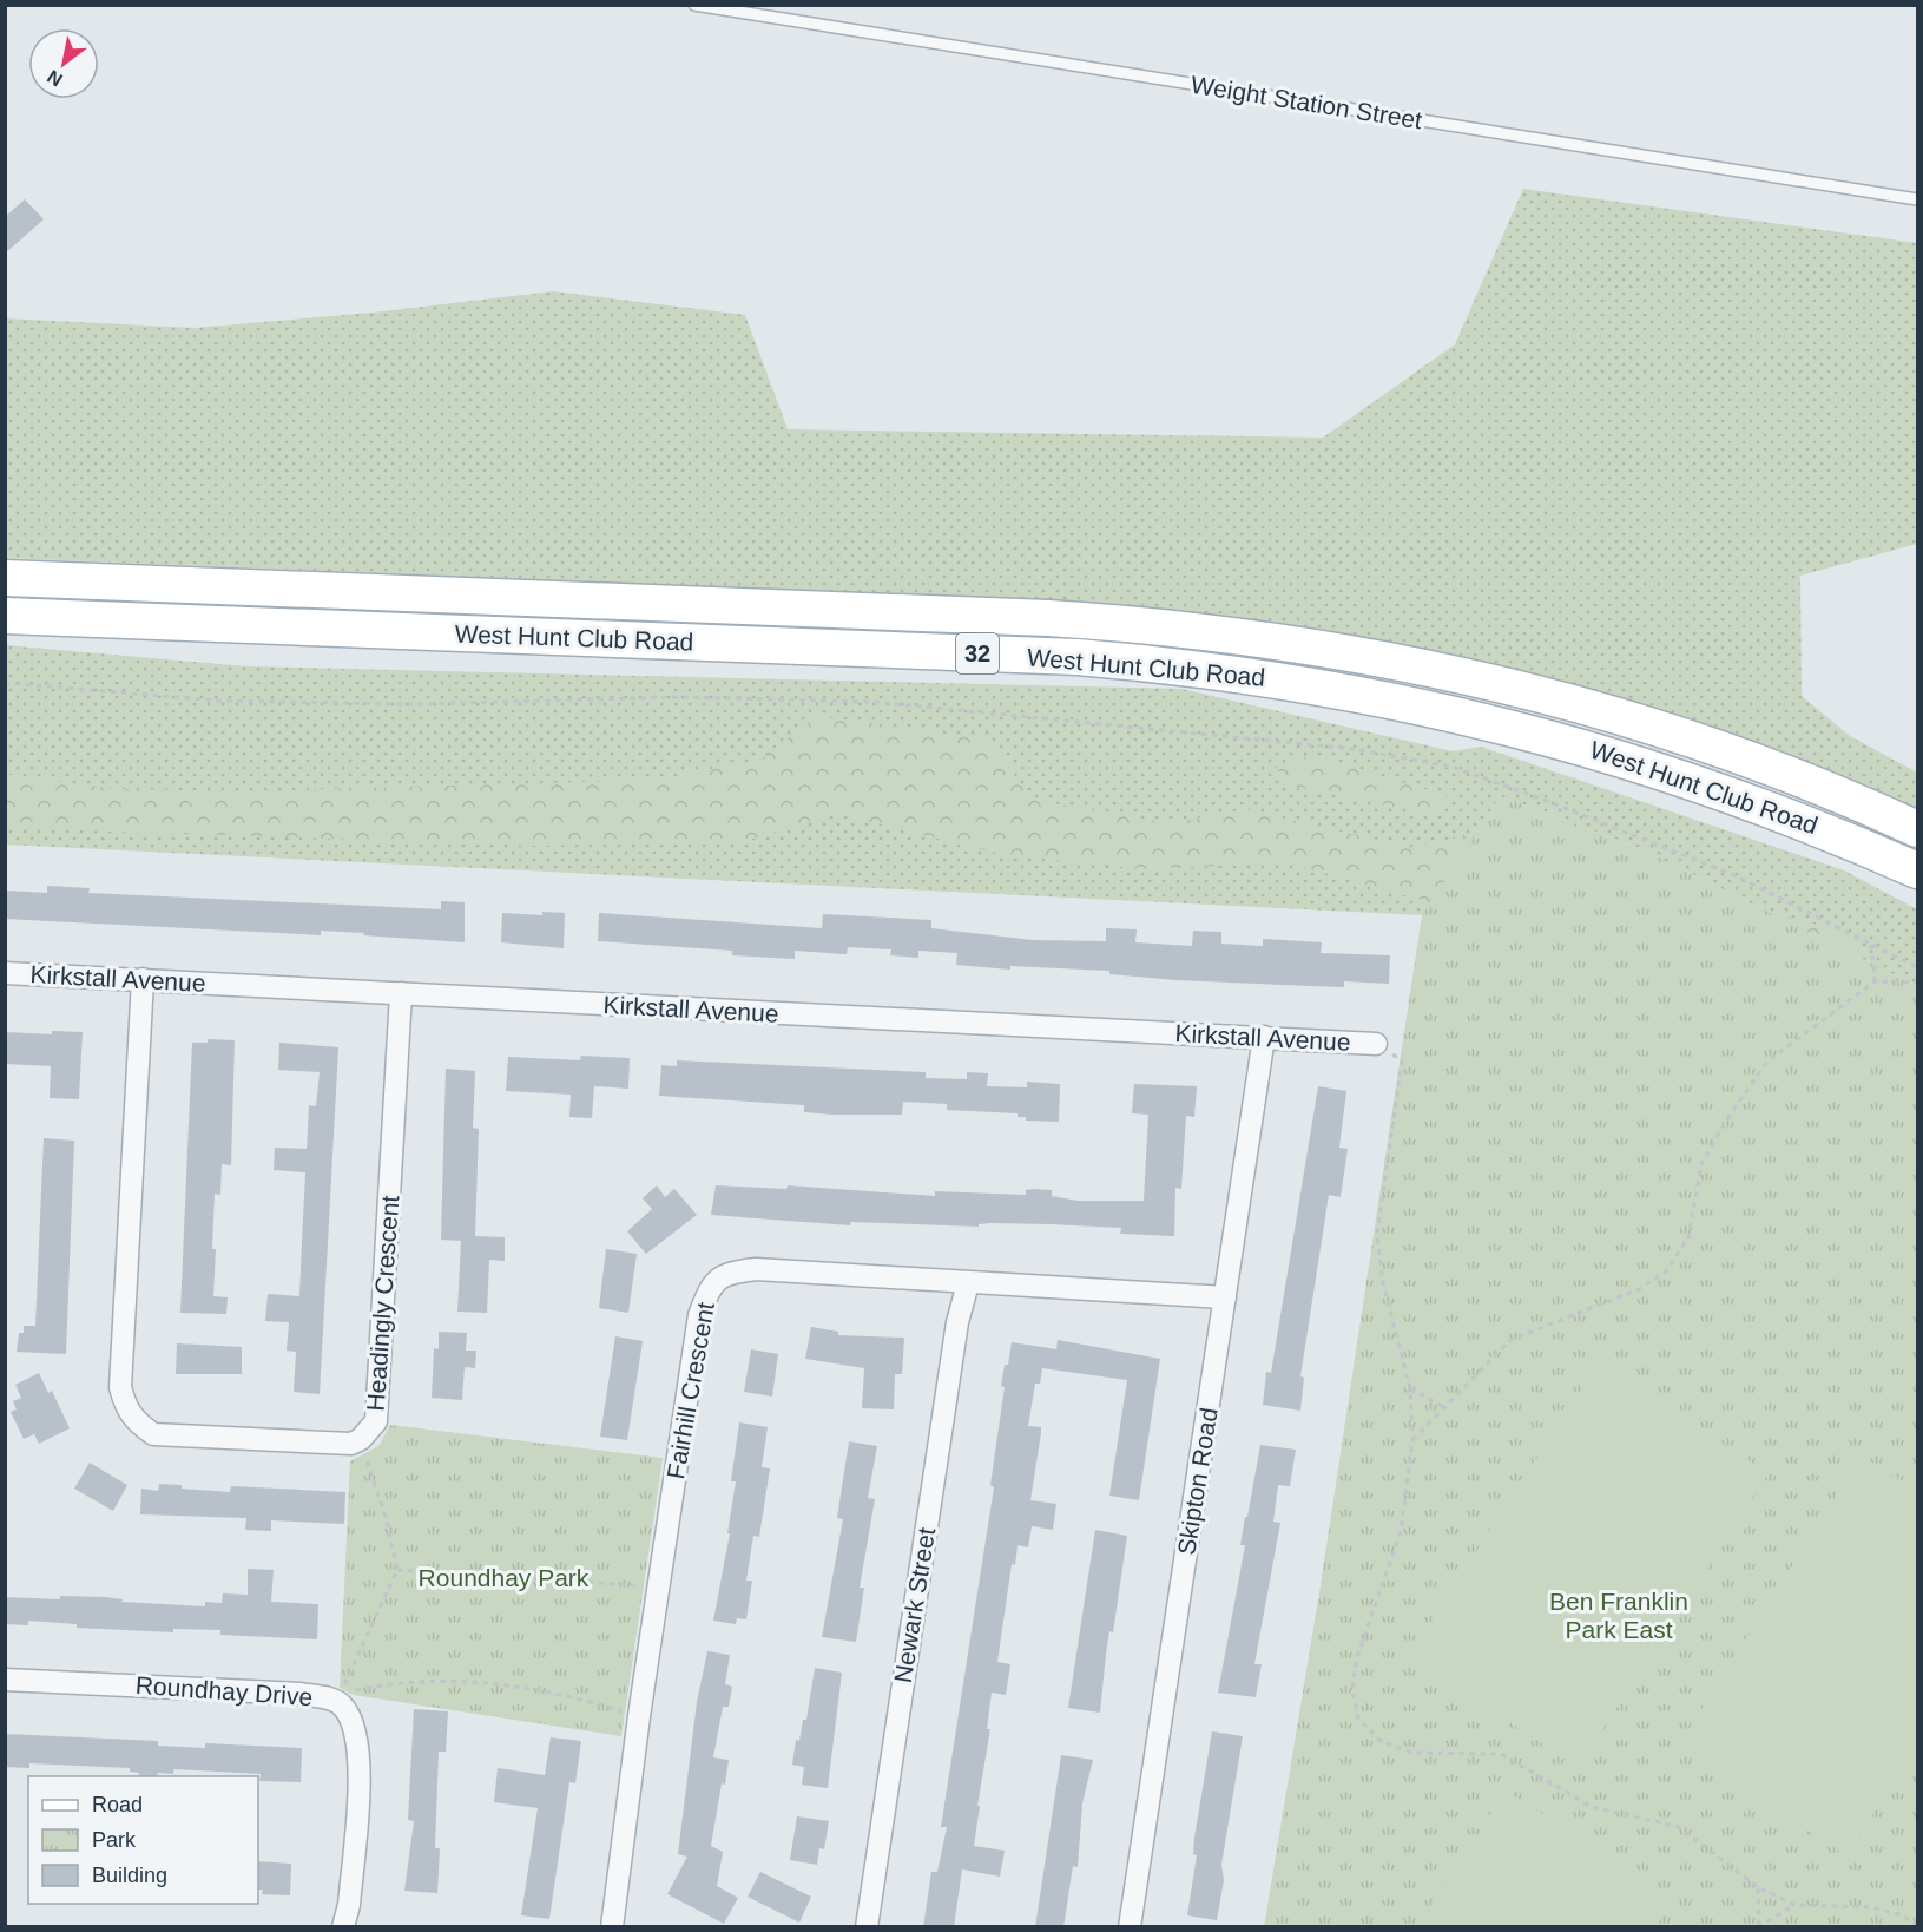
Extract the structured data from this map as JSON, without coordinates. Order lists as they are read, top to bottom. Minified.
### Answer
{"streets":{"main road":["West Hunt Club Road","32"],"street":["Kirkstall Avenue","Headingly Crescent","Fairhill Crescent","Skipton Road","Newark Street","Roundhay Drive"],"lane":["Weight Station Street"]},"crossings":[["Kirkstall Avenue","Headingly Crescent"],["Kirkstall Avenue","Skipton Road"],["Fairhill Crescent","Skipton Road"],["Fairhill Crescent","Newark Street"]],"parks":["Roundhay Park","Ben Franklin Park East"],"legend":["Road","Park","Building"],"north":"bottom left"}
